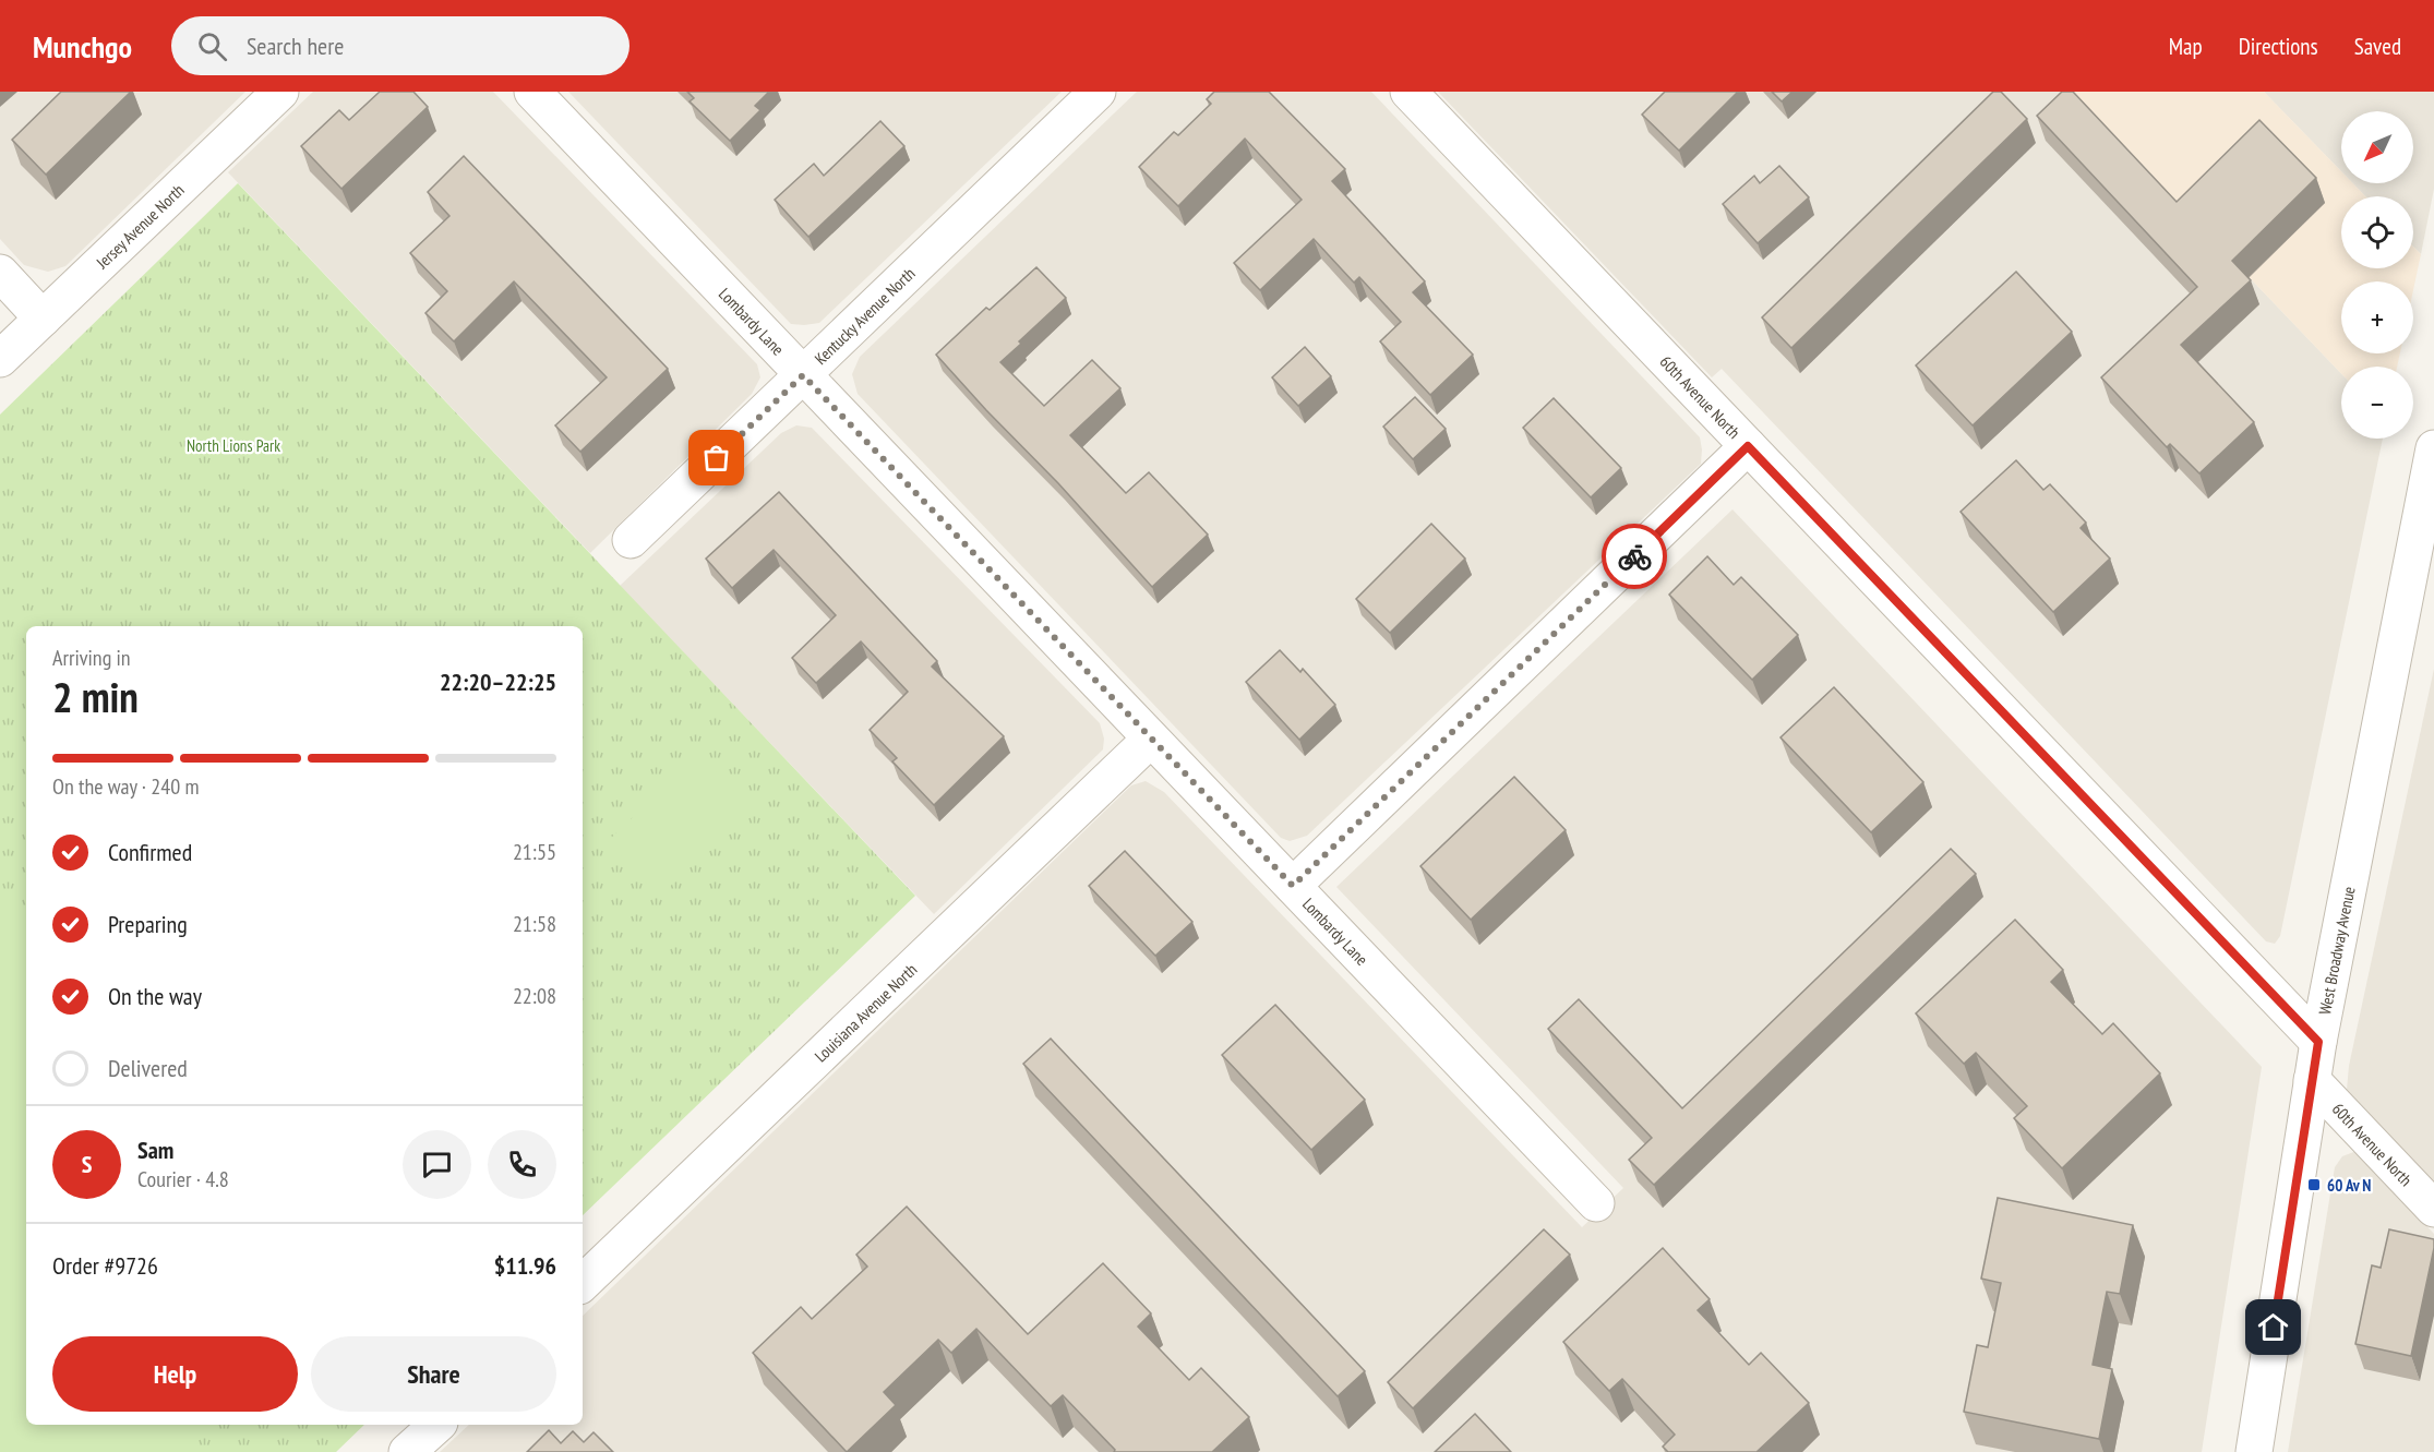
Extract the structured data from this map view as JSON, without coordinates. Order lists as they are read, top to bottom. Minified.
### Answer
{"streets":{"street":["Jersey Avenue North","Kentucky Avenue North","Lombardy Lane","60th Avenue North","West Broadway Avenue","Louisiana Avenue North"]},"crossings":[["Kentucky Avenue North","Lombardy Lane"],["Lombardy Lane","Louisiana Avenue North"],["60th Avenue North","West Broadway Avenue"]],"parks":["North Lions Park"],"places":{"transit":["60 Av N"]},"north":"bottom left","page":{"header":"Munchgo","search":"Search here","nav":["Map","Directions","Saved"],"map_buttons":["+","−"],"heading":["2 min","Arriving in","22:20–22:25"],"panel":["Sam","Courier · 4.8","Order #9726","$11.96"],"bar":"On the way · 240 m","list":[["Confirmed","21:55"],["Preparing","21:58"],["On the way","22:08"],"Delivered"],"round":"S","buttons":["Help","Share"]}}
